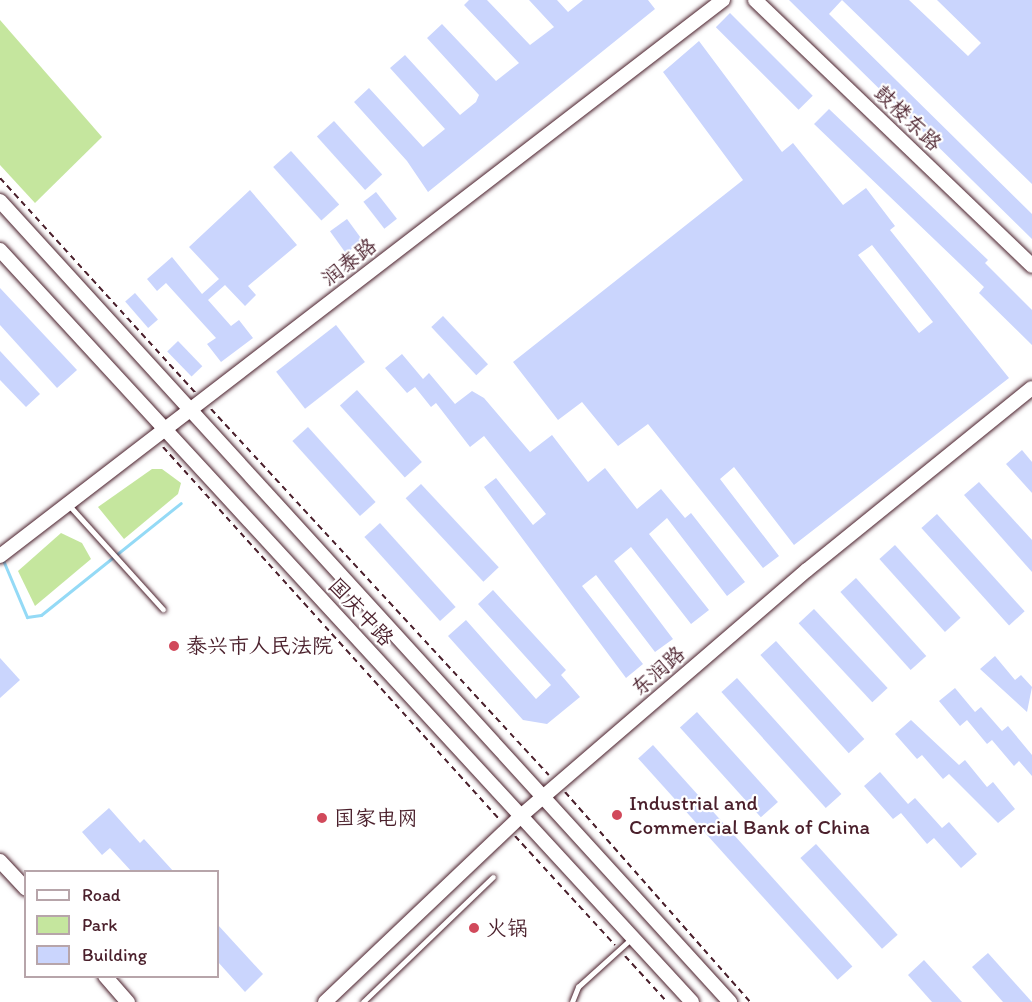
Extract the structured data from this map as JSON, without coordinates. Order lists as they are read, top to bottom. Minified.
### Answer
{"streets":{"street":["鼓楼东路","润泰路","国庆中路","东润路"]},"crossings":[["润泰路","国庆中路"],["国庆中路","东润路"]],"places":["泰兴市人民法院","Industrial and Commercial Bank of China","国家电网","火锅"],"legend":["Road","Park","Building"]}
